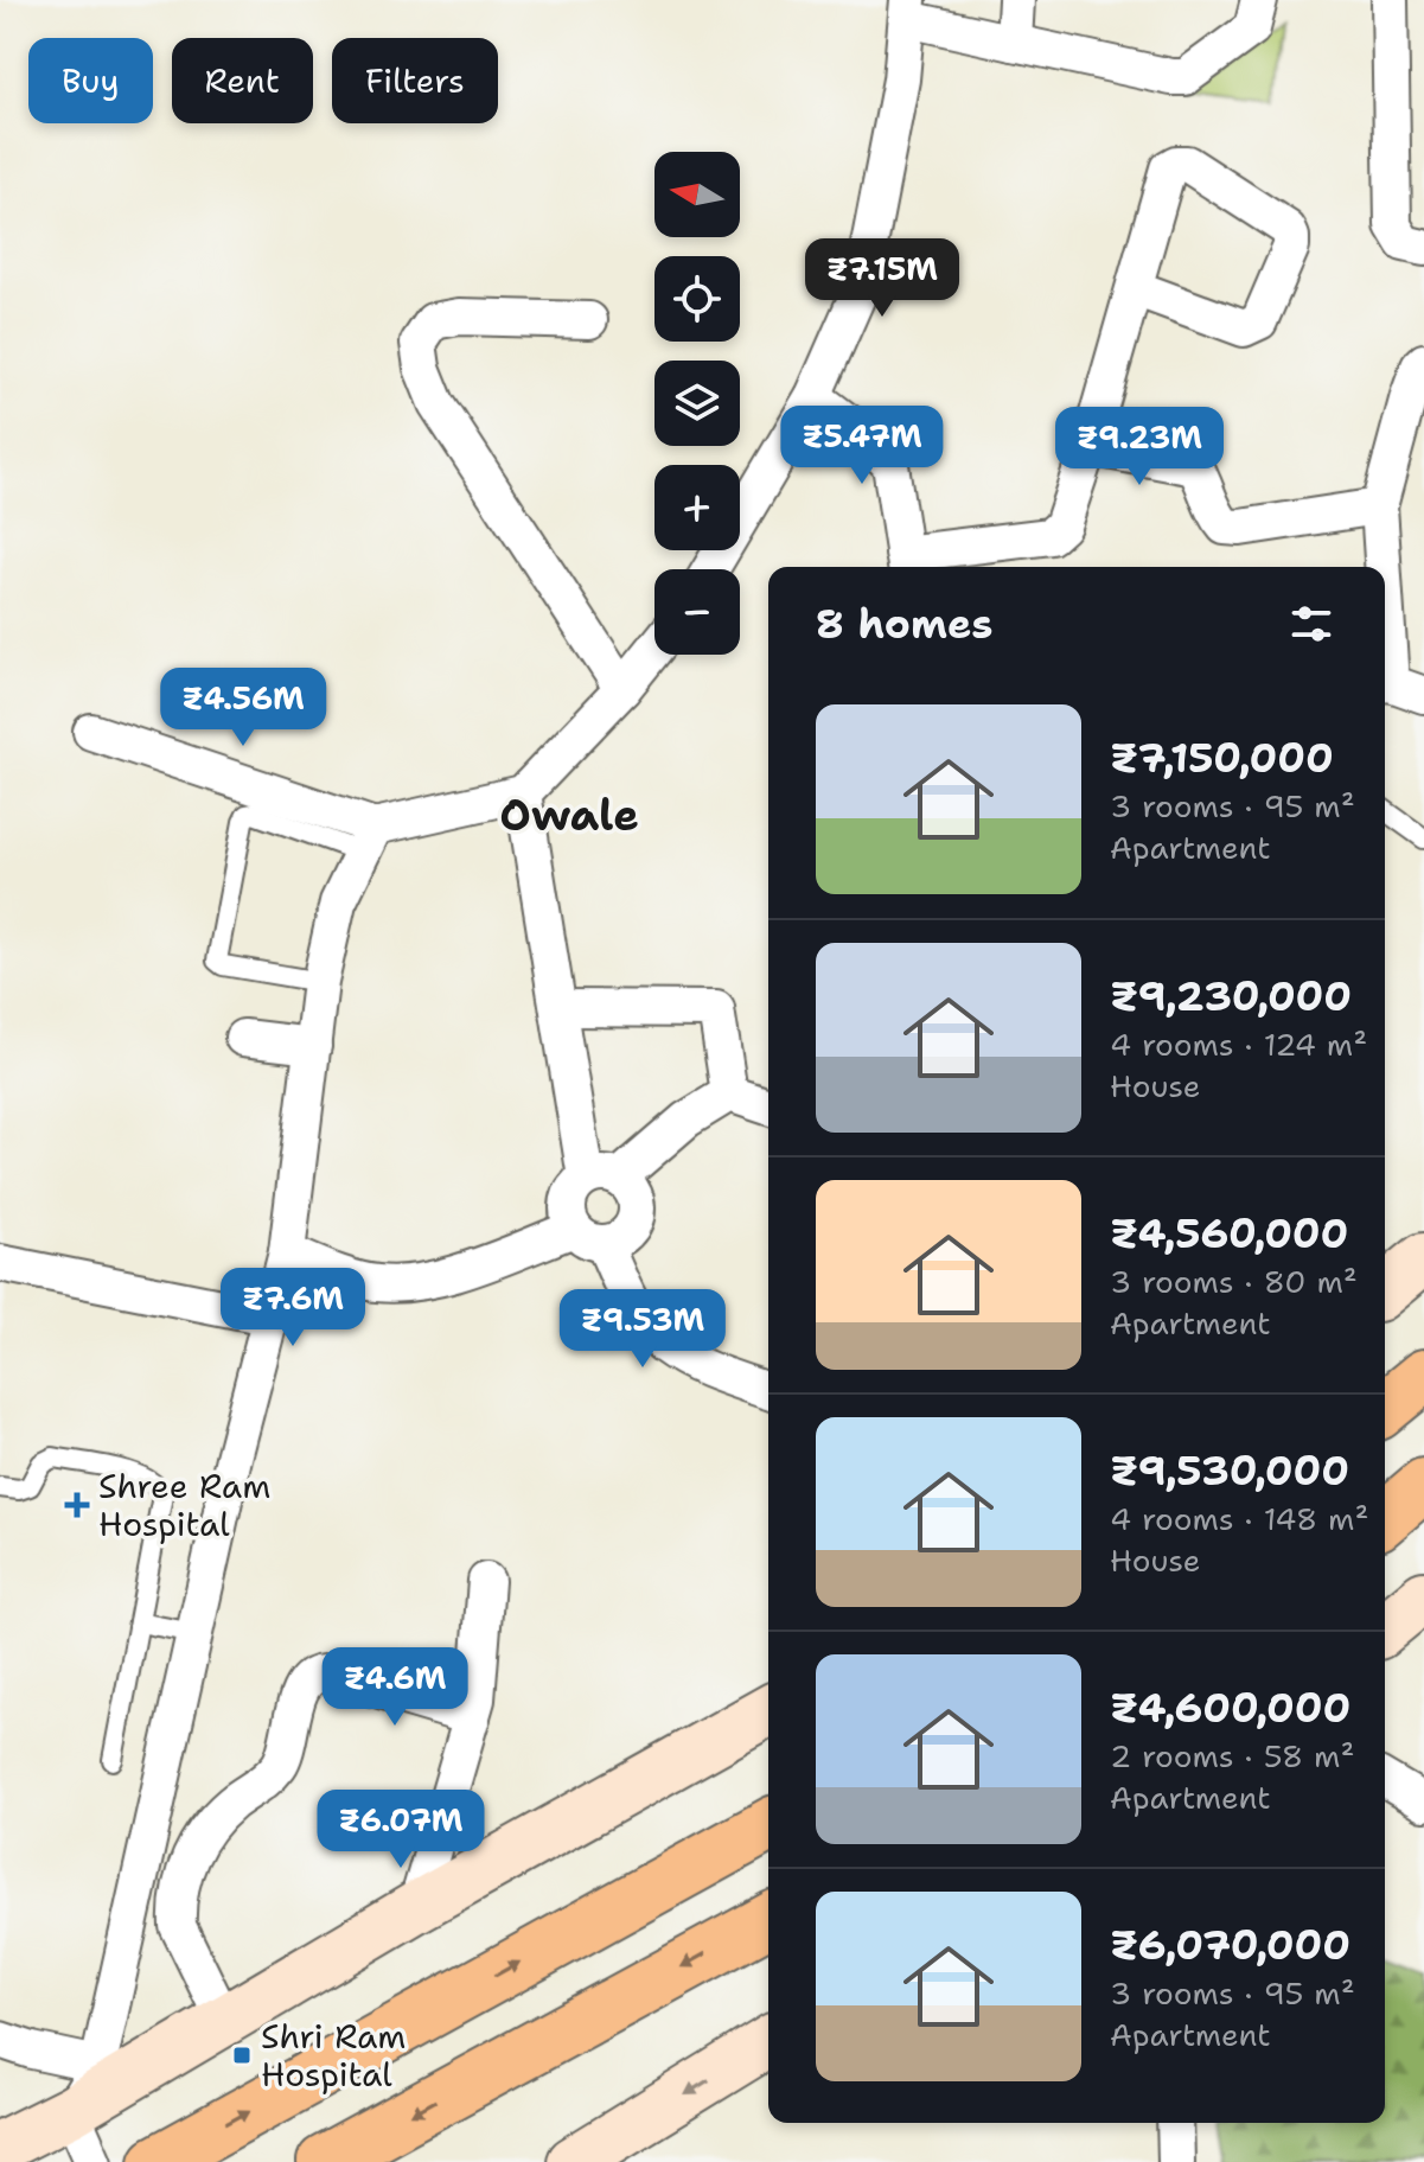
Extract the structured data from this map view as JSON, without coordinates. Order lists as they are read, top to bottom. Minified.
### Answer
{"districts":["Owale"],"places":{"health":["Shree Ram Hospital"],"transit":["Shri Ram Hospital"]},"north":"left","page":{"chip":["Buy","Rent","Filters"],"map_buttons":["+","−"],"price":["₹7.15M","₹5.47M","₹9.23M","₹4.56M","₹7.6M","₹9.53M","₹4.6M","₹6.07M"],"heading":"8 homes","list":[{"name":"₹7,150,000","note":"3 rooms · 95 m² · Apartment"},{"name":"₹9,230,000","note":"4 rooms · 124 m² · House"},{"name":"₹4,560,000","note":"3 rooms · 80 m² · Apartment"},{"name":"₹9,530,000","note":"4 rooms · 148 m² · House"},{"name":"₹4,600,000","note":"2 rooms · 58 m² · Apartment"},{"name":"₹6,070,000","note":"3 rooms · 95 m² · Apartment"}]}}
